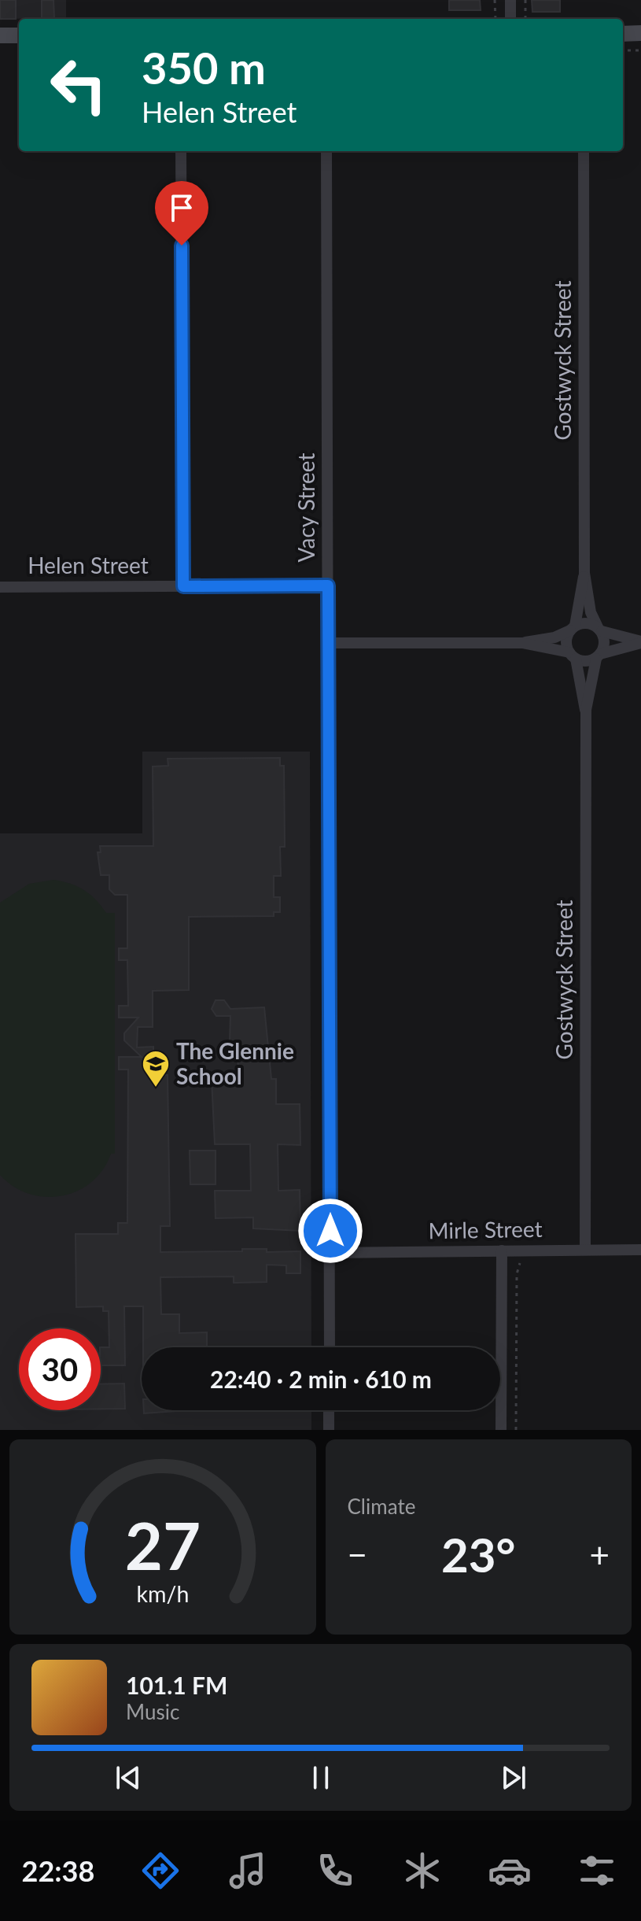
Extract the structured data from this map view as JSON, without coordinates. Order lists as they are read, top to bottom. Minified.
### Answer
{"streets":{"street":["Gostwyck Street","Vacy Street","Helen Street","Mirle Street"]},"crossings":[["Gostwyck Street","Mirle Street"],["Vacy Street","Helen Street"],["Vacy Street","Mirle Street"]],"places":{"school or university":["The Glennie School"]},"page":{"turn":["350 m","Helen Street"],"limit":"30","trip":"22:40 · 2 min · 610 m","tile":"Climate","heat":["−","23°","+"],"song":["101.1 FM","Music"],"tabs":"22:38","gauge":["27","km/h"]}}
